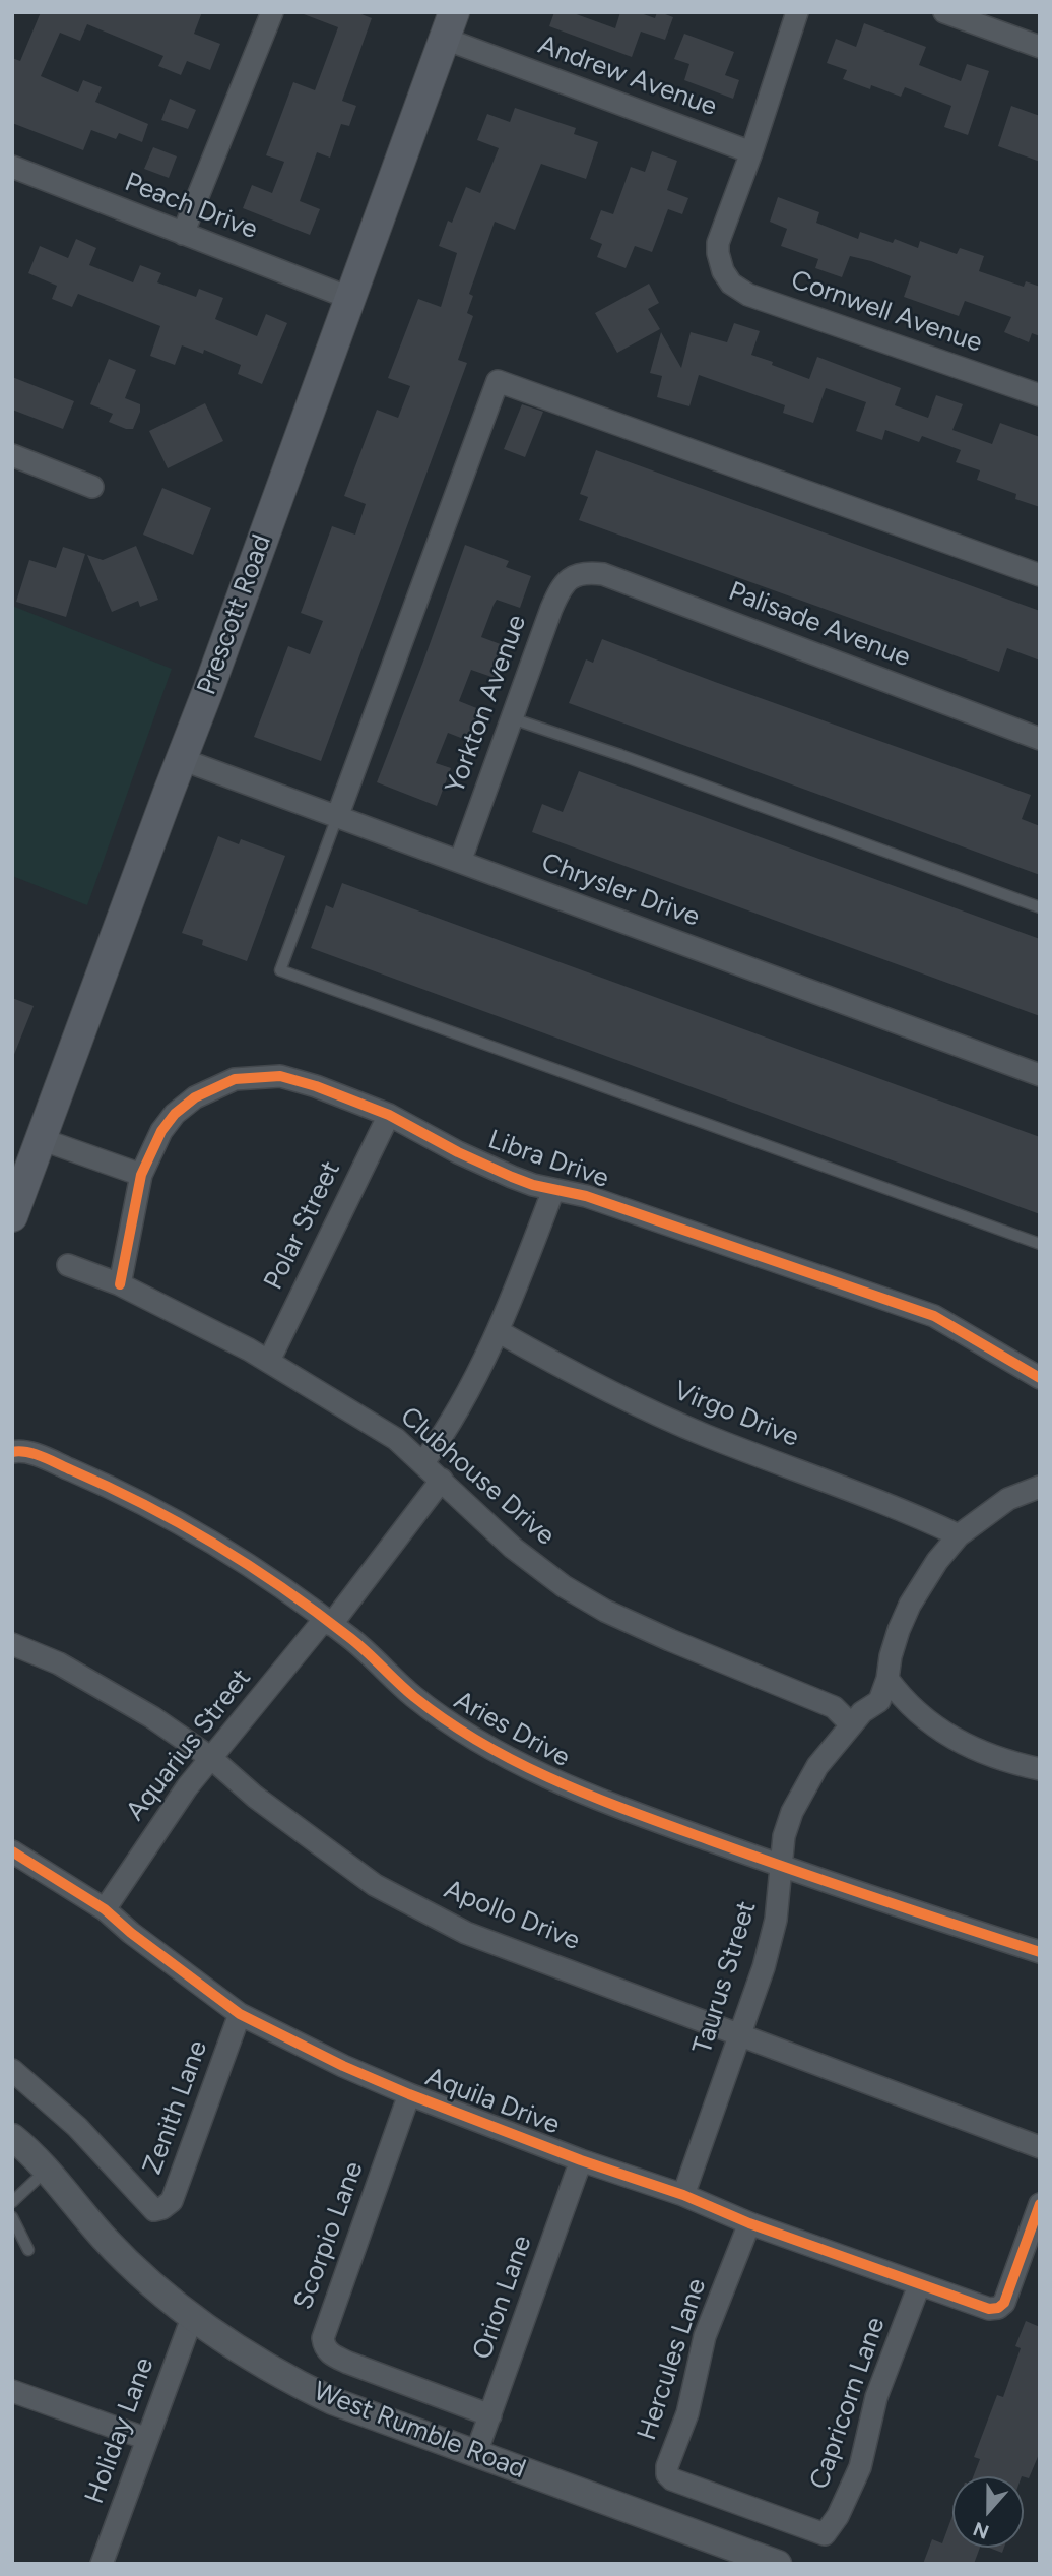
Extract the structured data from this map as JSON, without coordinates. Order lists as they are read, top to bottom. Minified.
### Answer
{"streets":{"main road":["Prescott Road"],"street":["Andrew Avenue","Peach Drive","Cornwell Avenue","Palisade Avenue","Yorkton Avenue","Chrysler Drive","Libra Drive","Polar Street","Virgo Drive","Clubhouse Drive","Aries Drive","Aquarius Street","Apollo Drive","Taurus Street","Aquila Drive","Zenith Lane","Scorpio Lane","Orion Lane","Hercules Lane","Capricorn Lane","Holiday Lane","West Rumble Road"]},"crossings":[["Andrew Avenue","Cornwell Avenue"],["Andrew Avenue","Prescott Road"],["Peach Drive","Prescott Road"],["Prescott Road","Chrysler Drive"],["Palisade Avenue","Yorkton Avenue"],["Yorkton Avenue","Chrysler Drive"],["Libra Drive","Polar Street"],["Libra Drive","Clubhouse Drive"],["Polar Street","Clubhouse Drive"],["Virgo Drive","Taurus Street"],["Clubhouse Drive","Aquarius Street"],["Clubhouse Drive","Taurus Street"],["Aries Drive","Aquarius Street"],["Aries Drive","Taurus Street"],["Aquarius Street","Apollo Drive"],["Aquarius Street","Aquila Drive"],["Apollo Drive","Taurus Street"],["Taurus Street","Aquila Drive"],["Aquila Drive","Zenith Lane"],["Aquila Drive","Scorpio Lane"],["Aquila Drive","Orion Lane"],["Aquila Drive","Hercules Lane"],["Aquila Drive","Capricorn Lane"],["Scorpio Lane","Orion Lane"],["Orion Lane","West Rumble Road"],["Hercules Lane","Capricorn Lane"],["Holiday Lane","West Rumble Road"]],"north":"bottom"}
